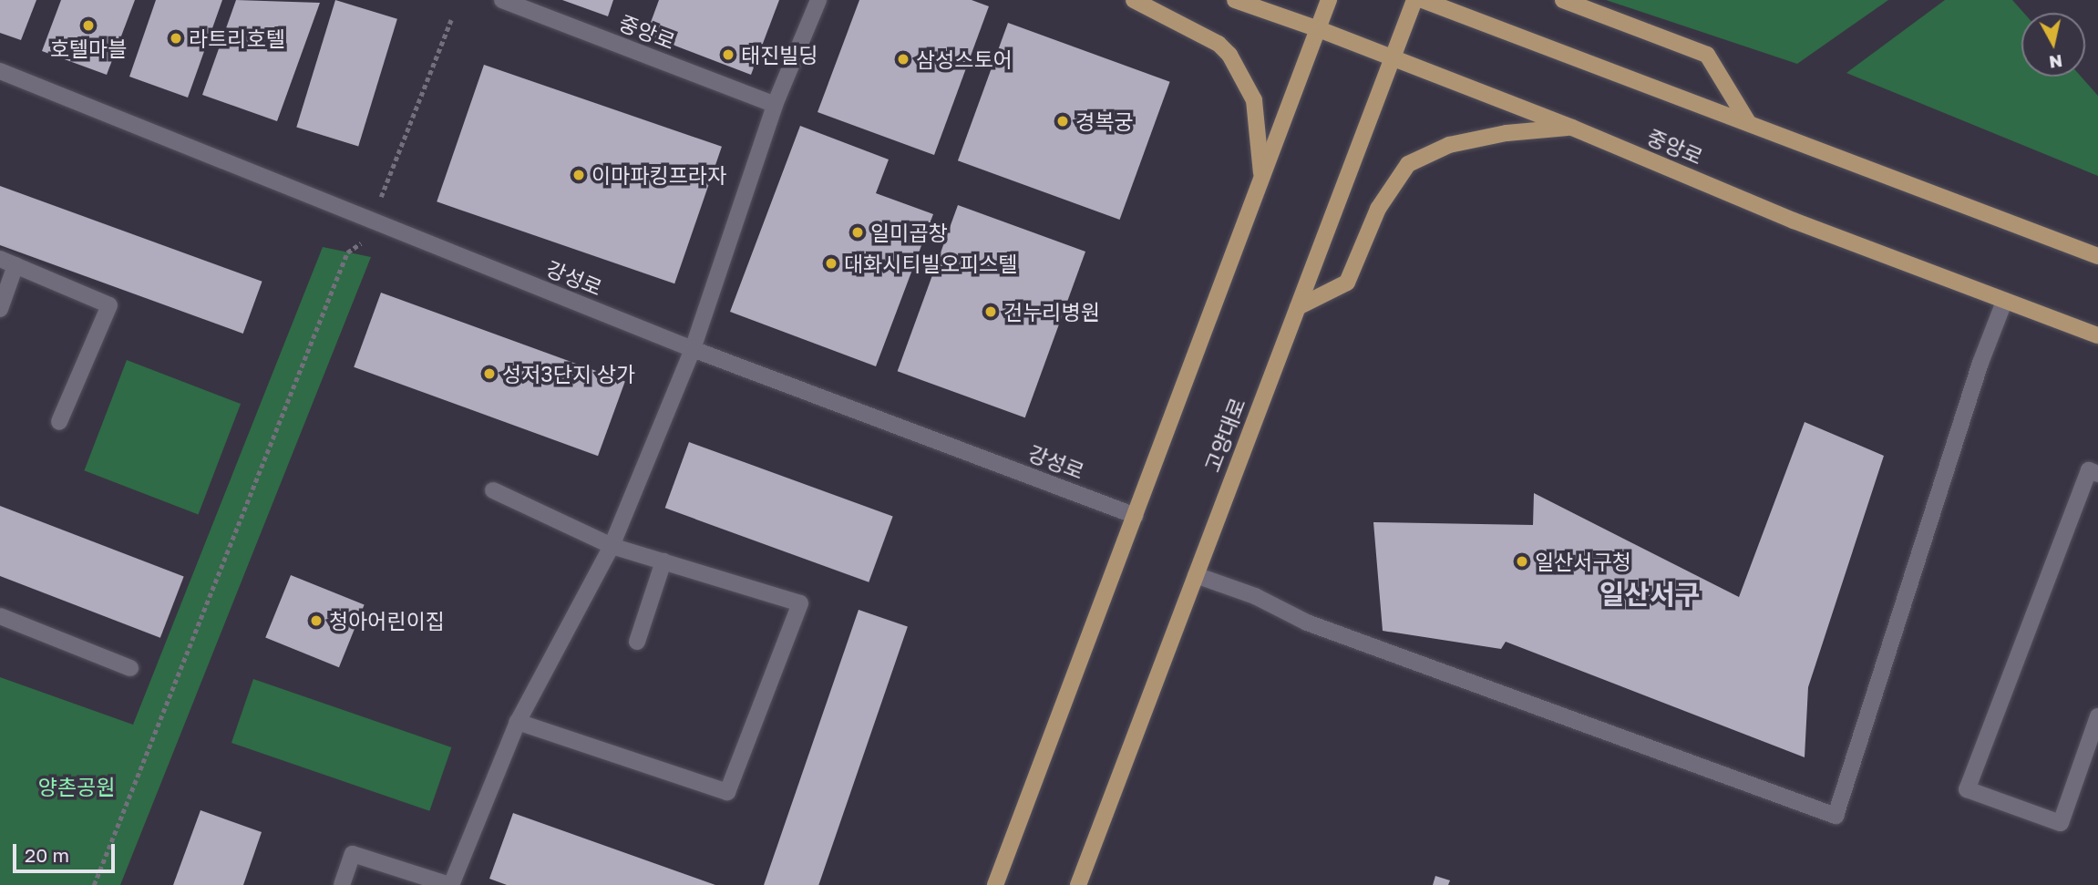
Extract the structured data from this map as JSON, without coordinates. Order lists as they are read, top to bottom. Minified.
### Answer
{"streets":{"main road":["중앙로","고양대로"],"street":["강성로"]},"crossings":[["중앙로","고양대로"]],"districts":["일산서구"],"parks":["양촌공원"],"places":["호텔마블","라트리호텔","태진빌딩","삼성스토어","경복궁","이마파킹프라자","일미곱창","대화시티빌오피스텔","건누리병원","성저3단지 상가","일산서구청","청아어린이집"],"scale_bar":"20 m","north":"bottom"}
